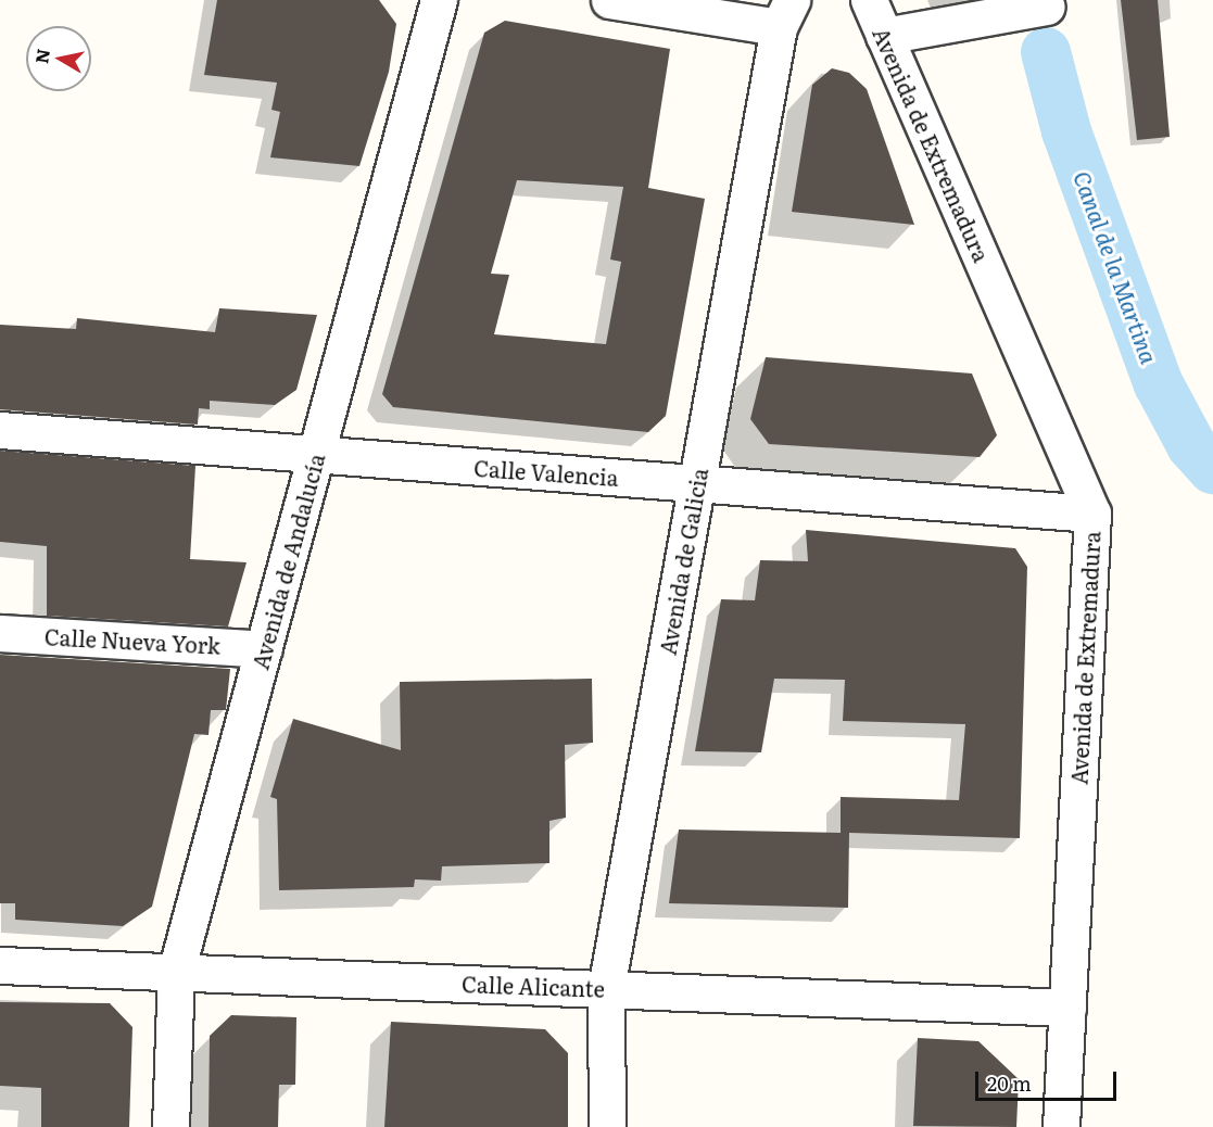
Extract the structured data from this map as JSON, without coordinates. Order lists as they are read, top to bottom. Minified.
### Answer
{"streets":{"street":["Avenida de Extremadura","Calle Valencia","Avenida de Andalucía","Avenida de Galicia","Calle Nueva York","Calle Alicante"]},"crossings":[["Avenida de Extremadura","Calle Valencia"],["Avenida de Extremadura","Calle Alicante"],["Calle Valencia","Avenida de Andalucía"],["Calle Valencia","Avenida de Galicia"],["Avenida de Andalucía","Calle Nueva York"],["Avenida de Andalucía","Calle Alicante"],["Avenida de Galicia","Calle Alicante"]],"water":["Canal de la Martina"],"scale_bar":"20 m","north":"left"}
